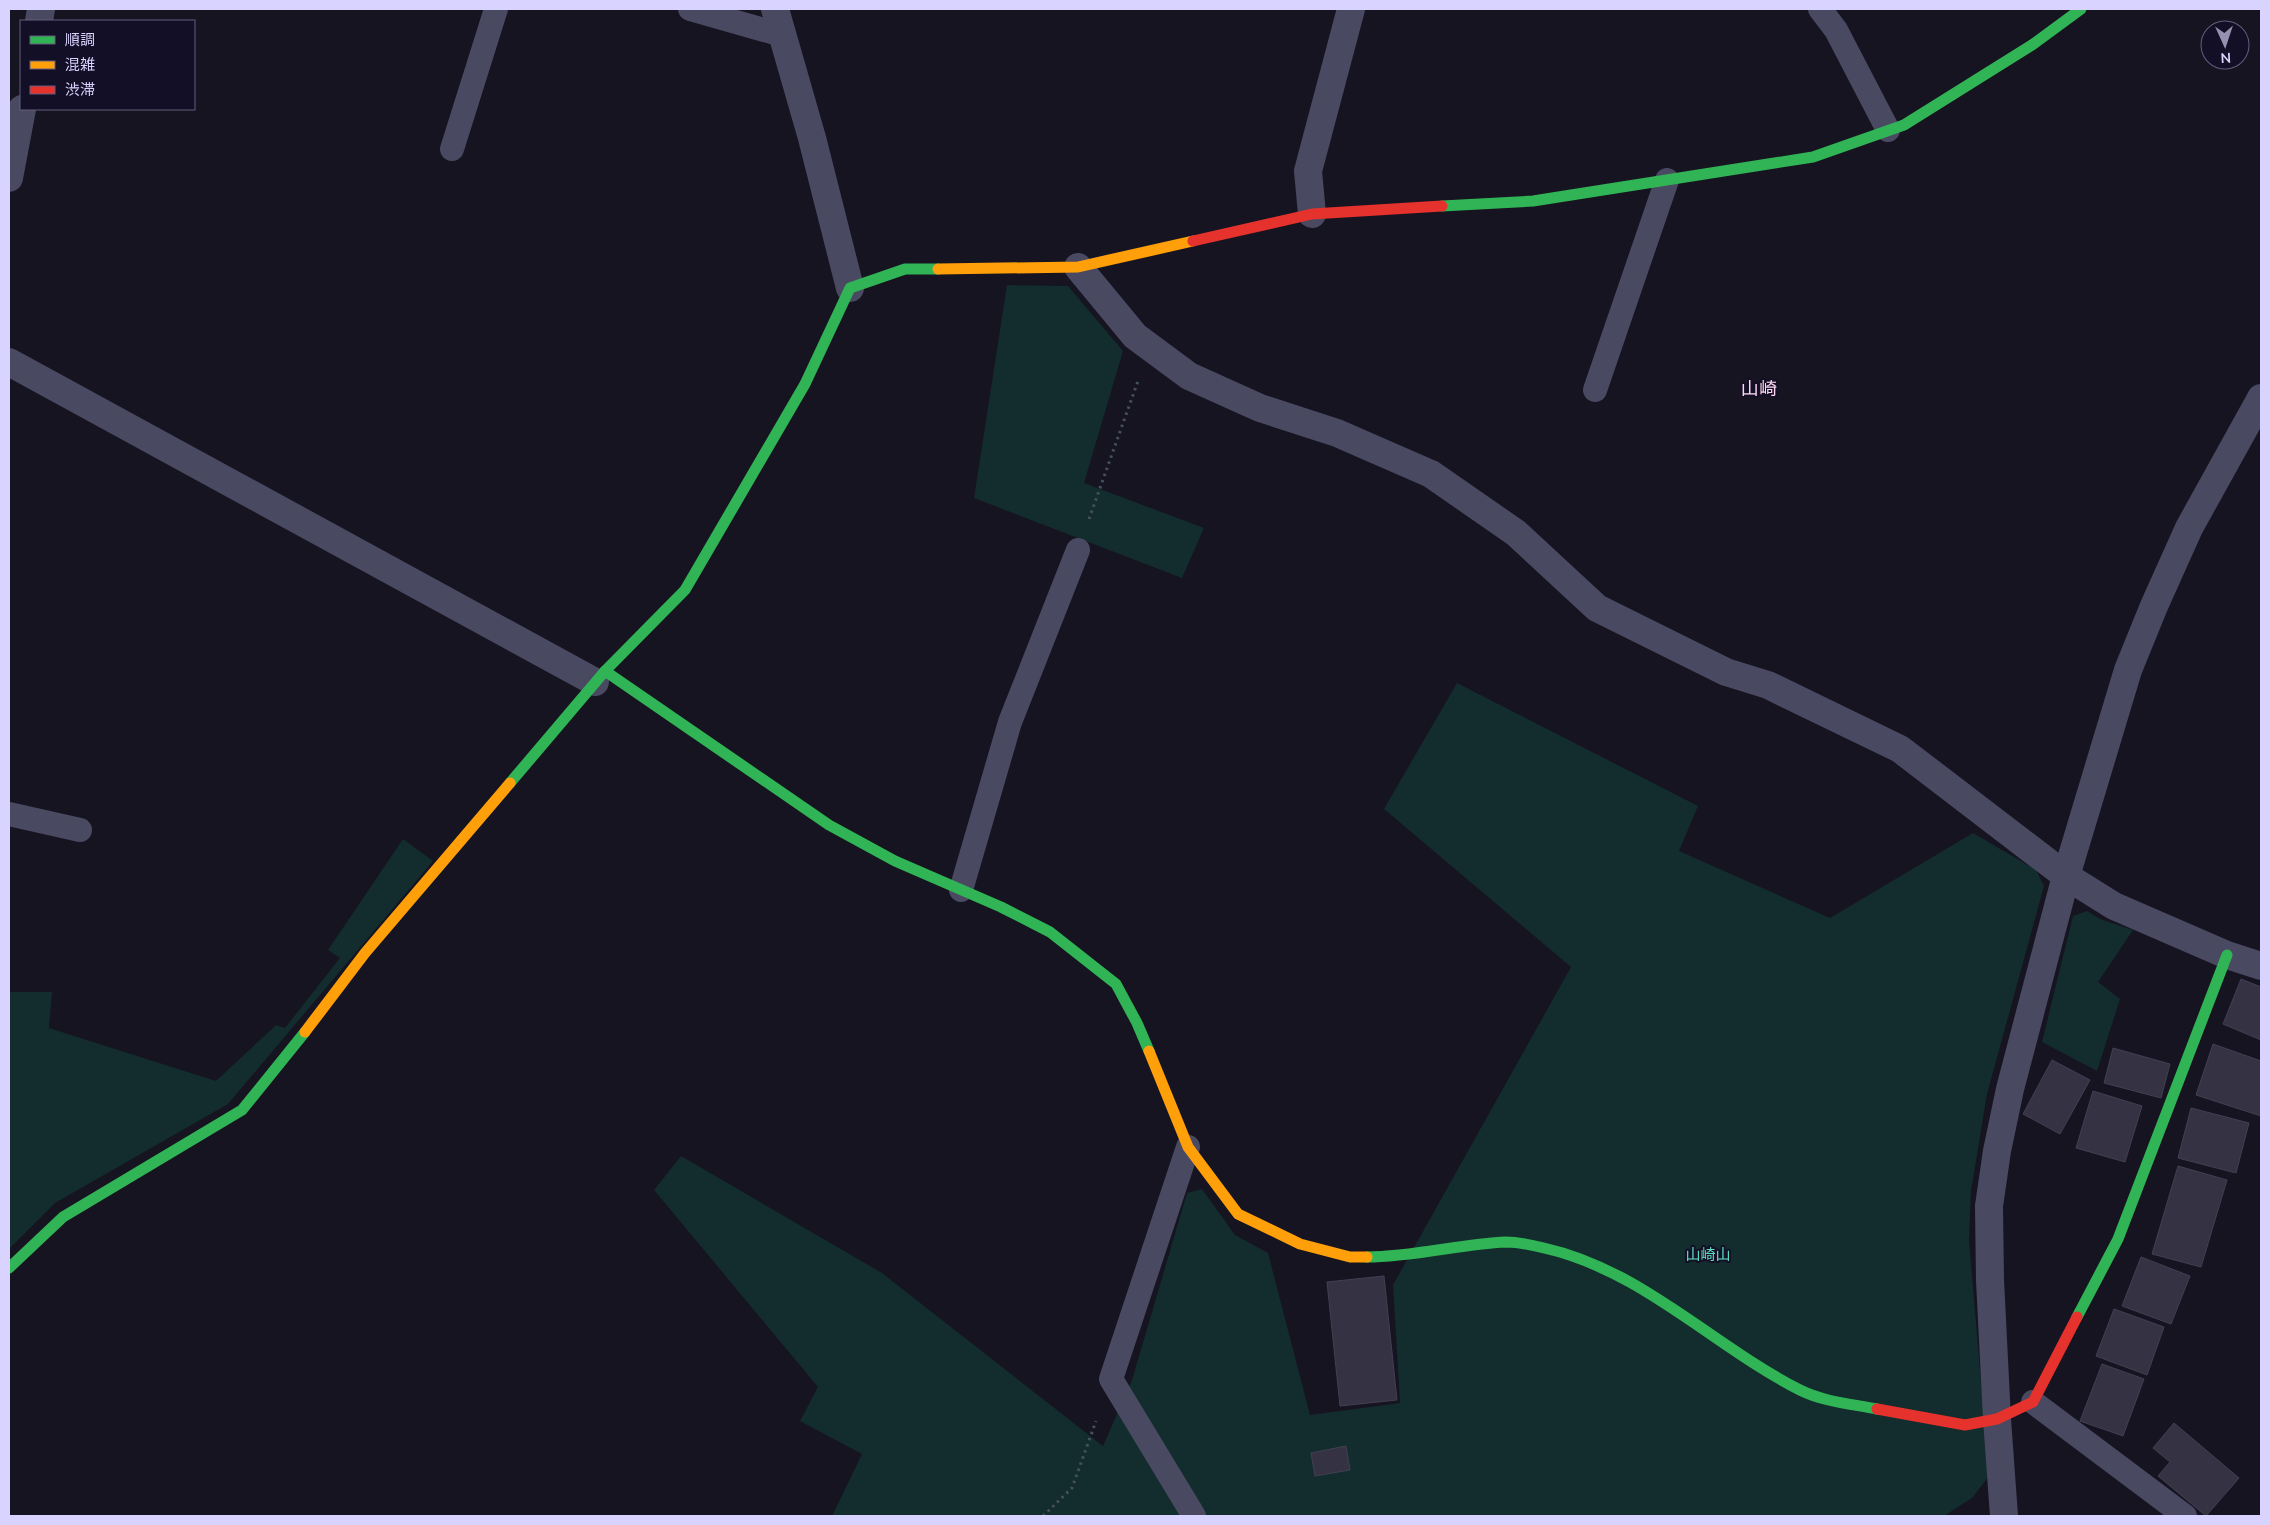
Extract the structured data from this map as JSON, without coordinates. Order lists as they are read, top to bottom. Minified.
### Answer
{"districts":["山崎"],"parks":["山崎山"],"legend":["順調","混雑","渋滞"],"north":"bottom"}
